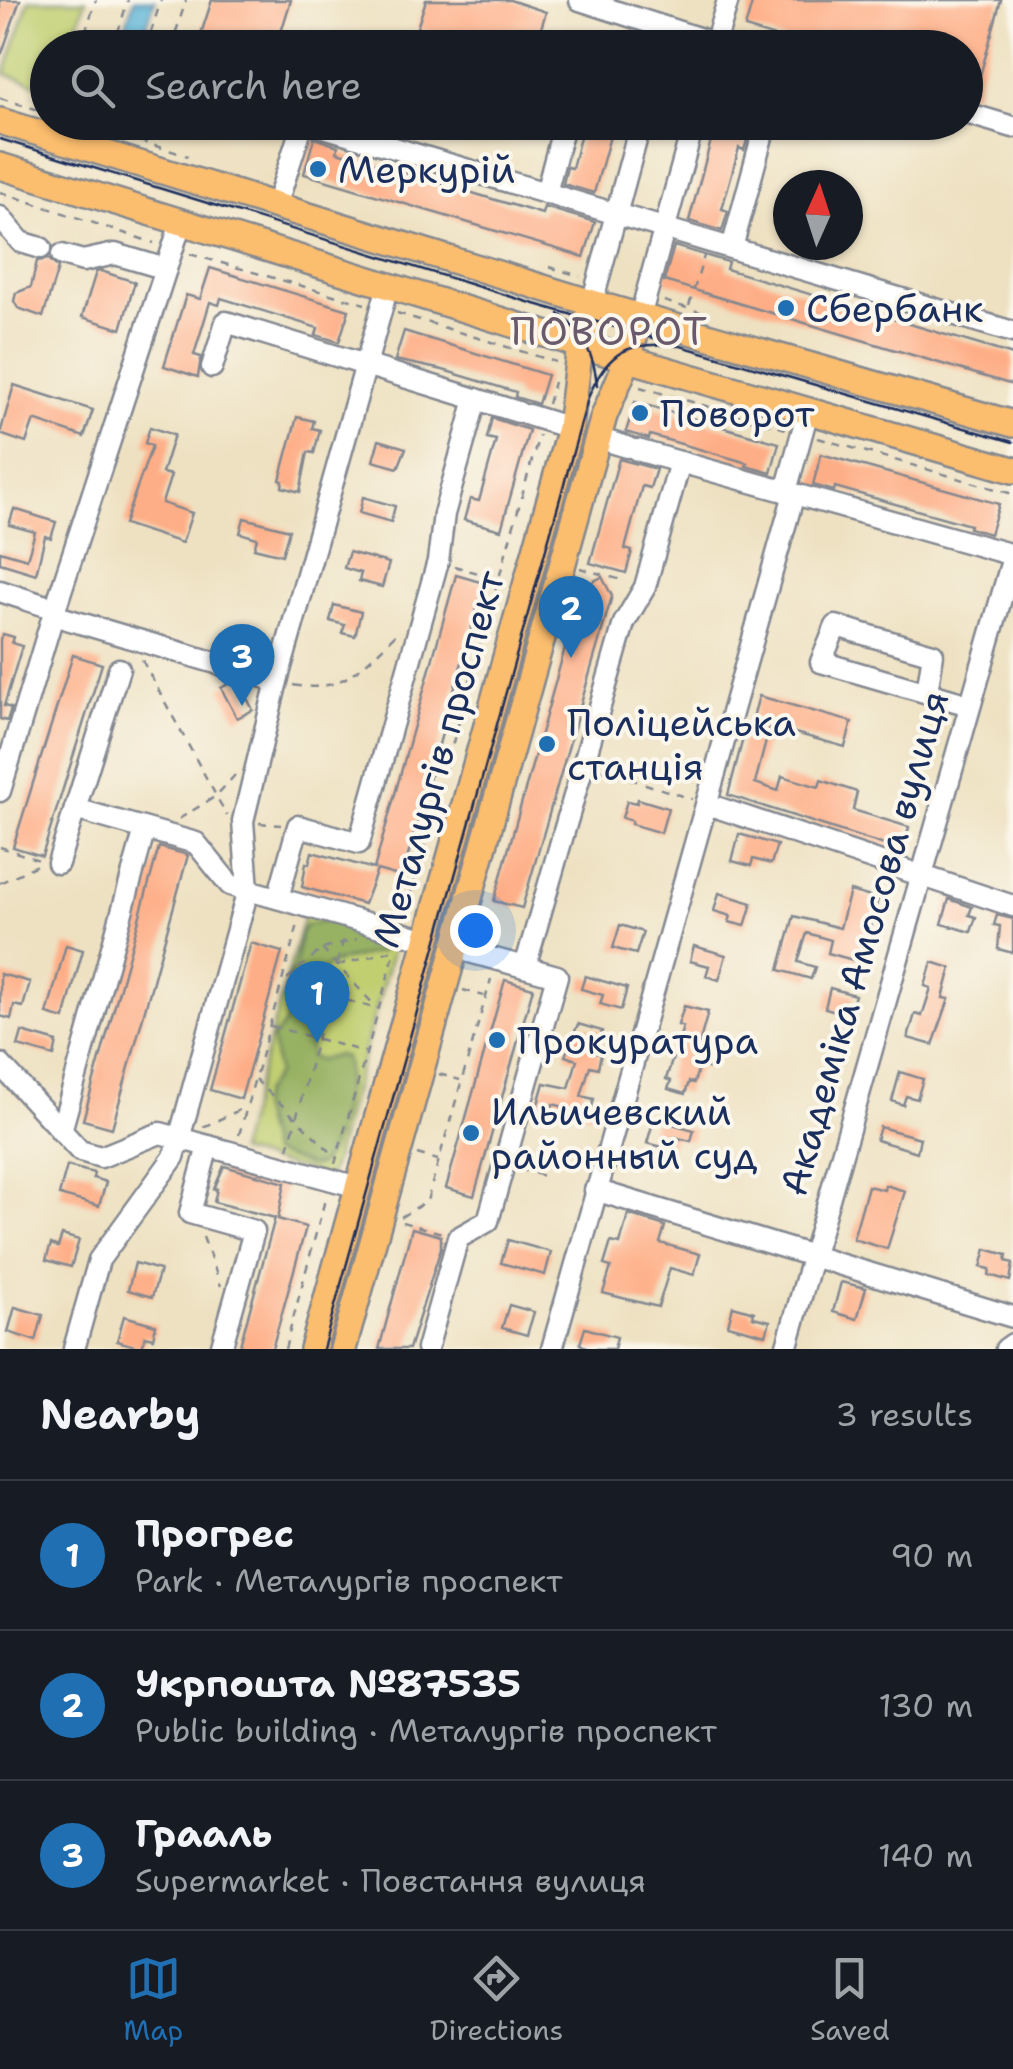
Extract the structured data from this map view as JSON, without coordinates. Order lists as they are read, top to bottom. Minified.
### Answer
{"streets":{"main road":["Металургів проспект"],"street":["Академіка Амосова вулиця"]},"districts":["ПОВОРОТ"],"places":["Меркурій","Сбербанк","Поворот","Поліцейська станція","Прокуратура","Ильичевский районный суд"],"north":"top","page":{"search":"Search here","pins":["2","3","1"],"heading":["Nearby","3 results"],"list":[{"mark":"1","name":"Прогрес","note":"Park · Металургів проспект","value":"90 m"},{"mark":"2","name":"Укрпошта №87535","note":"Public building · Металургів проспект","value":"130 m"},{"mark":"3","name":"Грааль","note":"Supermarket · Повстання вулиця","value":"140 m"}],"nav":["Map","Directions","Saved"]}}
